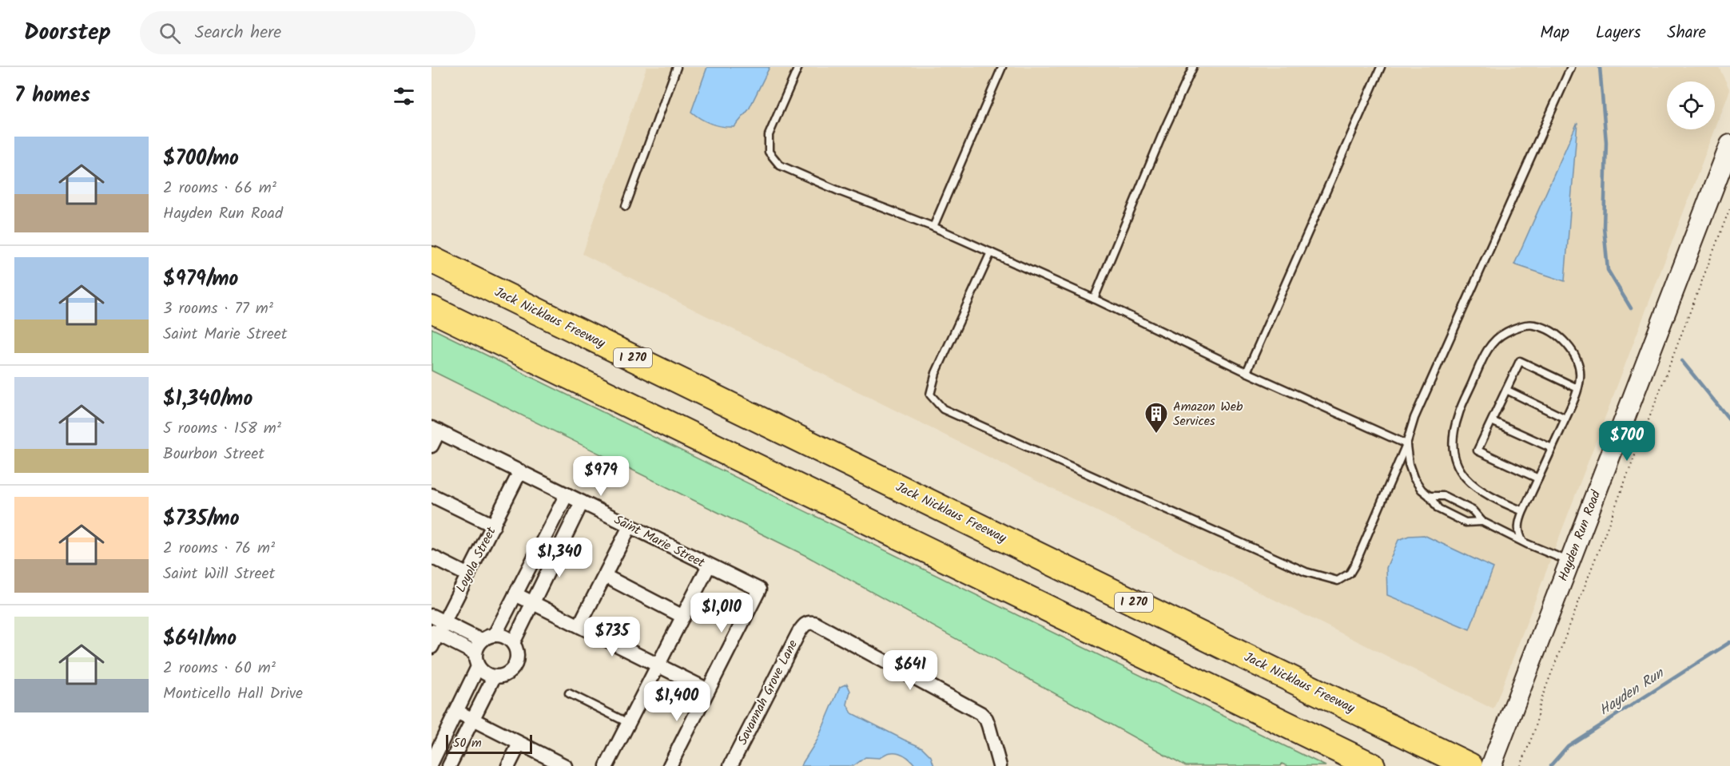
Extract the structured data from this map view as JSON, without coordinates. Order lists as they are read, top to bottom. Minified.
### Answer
{"streets":{"highway":["Jack Nicklaus Freeway","I 270"],"main road":["Hayden Run Road"],"street":["Saint Marie Street","Loyola Street","Savannah Grove Lane"]},"crossings":[["Saint Marie Street","Loyola Street"]],"water":["Hayden Run"],"places":{"building":["Amazon Web Services"]},"scale_bar":"50 m","page":{"header":"Doorstep","search":"Search here","nav":["Map","Layers","Share"],"heading":"7 homes","list":[{"name":"$700/mo","note":"2 rooms · 66 m² · Hayden Run Road"},{"name":"$979/mo","note":"3 rooms · 77 m² · Saint Marie Street"},{"name":"$1,340/mo","note":"5 rooms · 158 m² · Bourbon Street"},{"name":"$735/mo","note":"2 rooms · 76 m² · Saint Will Street"},{"name":"$641/mo","note":"2 rooms · 60 m² · Monticello Hall Drive"}],"price":["$700","$979","$1,340","$1,010","$735","$641","$1,400"],"scale":"50 m"}}
